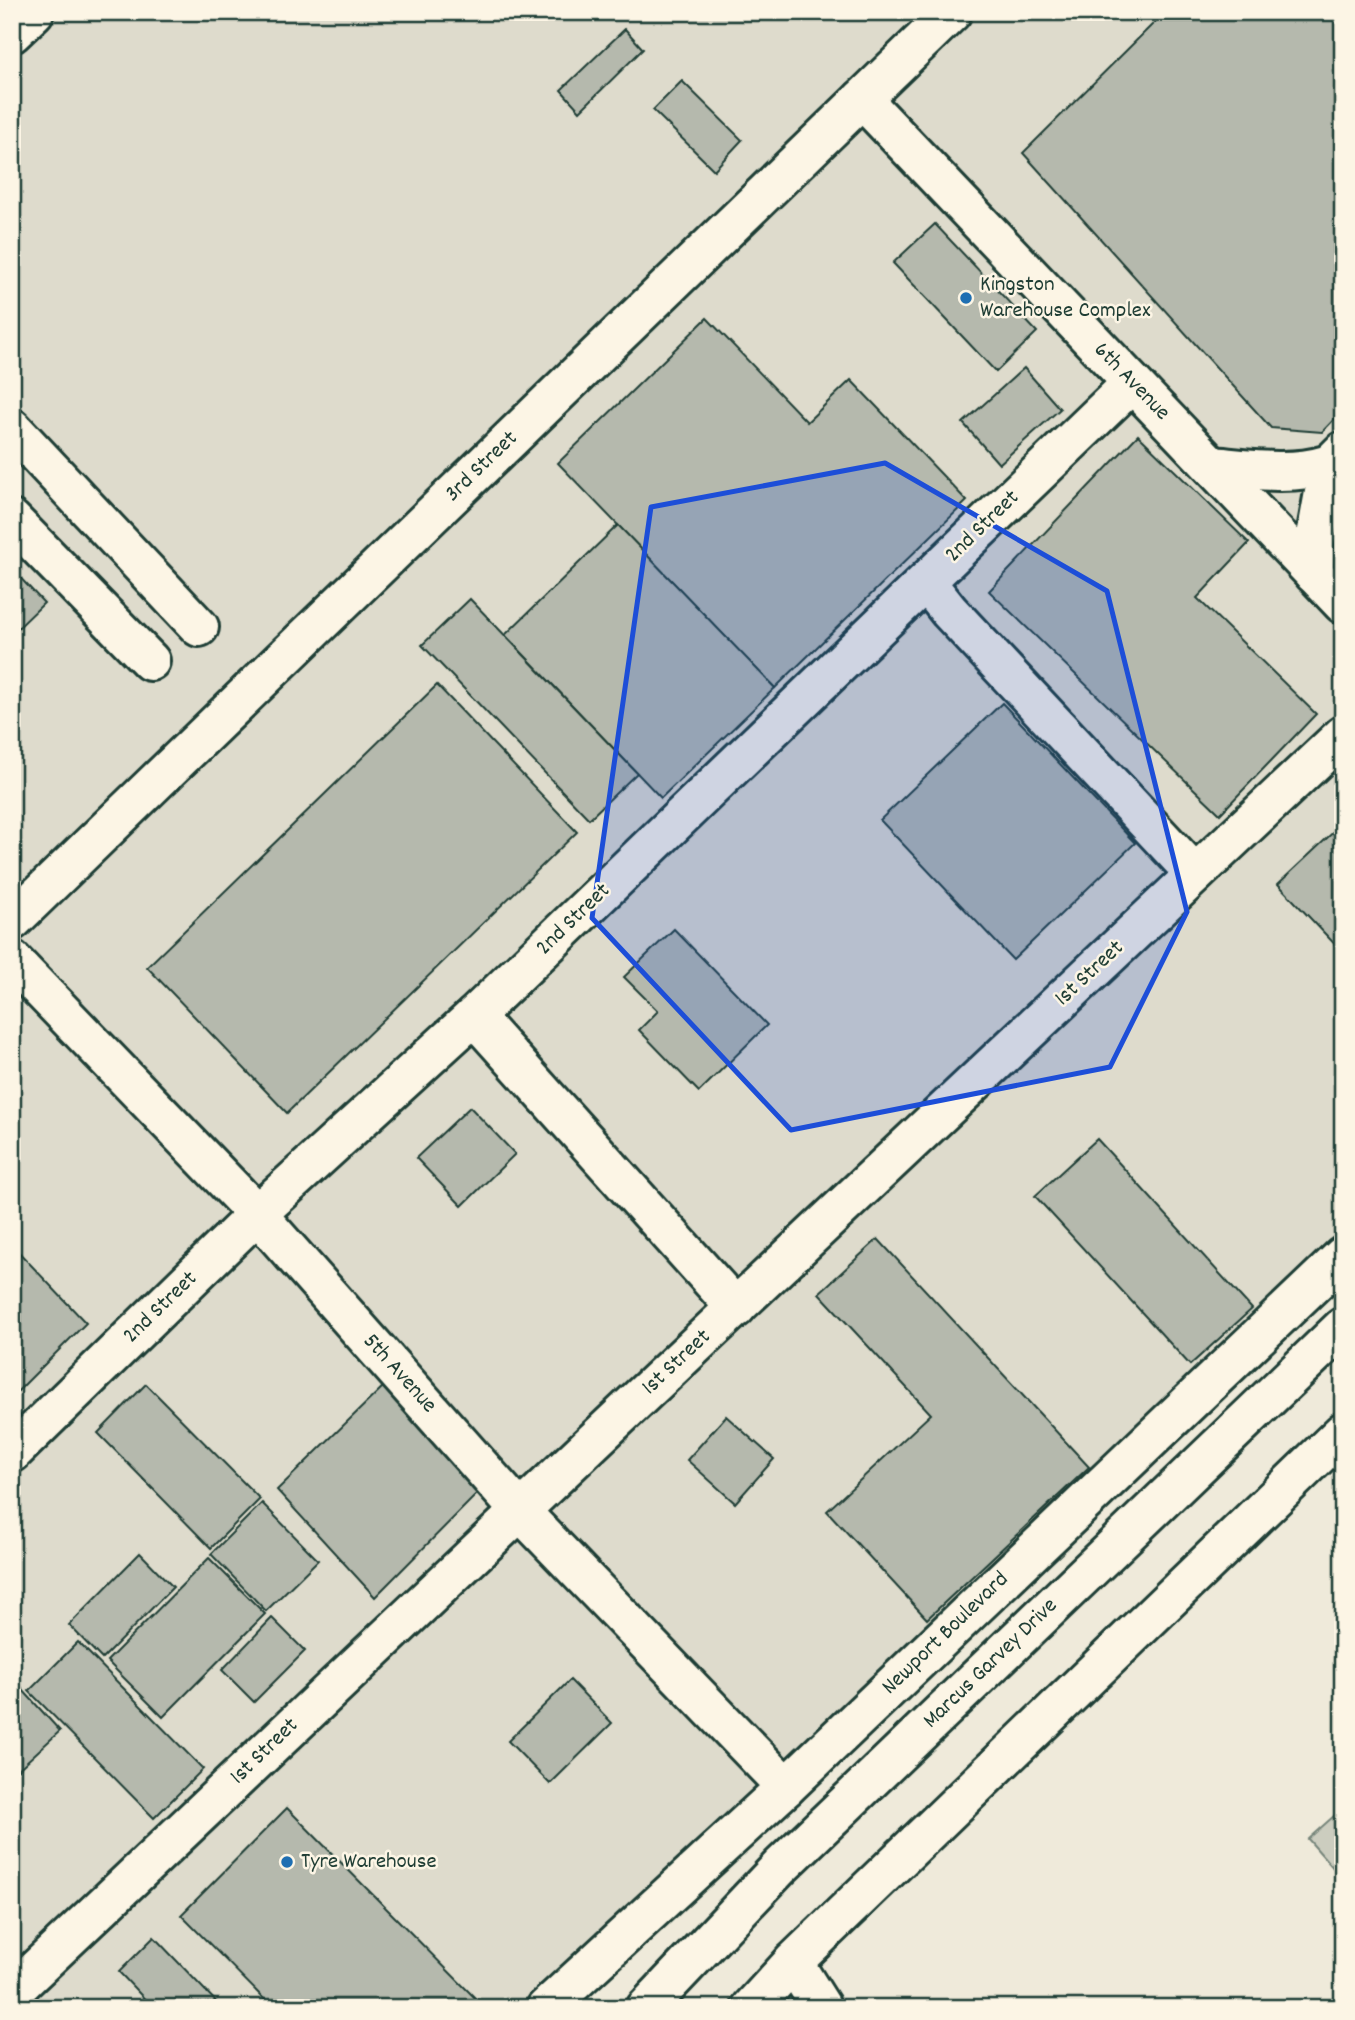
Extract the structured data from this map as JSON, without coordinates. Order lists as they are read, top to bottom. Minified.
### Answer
{"streets":{"main road":["6th Avenue","3rd Street","2nd Street","1st Street","5th Avenue","Newport Boulevard","Marcus Garvey Drive"]},"crossings":[["6th Avenue","3rd Street"],["6th Avenue","2nd Street"],["2nd Street","5th Avenue"],["1st Street","5th Avenue"],["5th Avenue","Newport Boulevard"]],"places":["Kingston Warehouse Complex","Tyre Warehouse"]}
